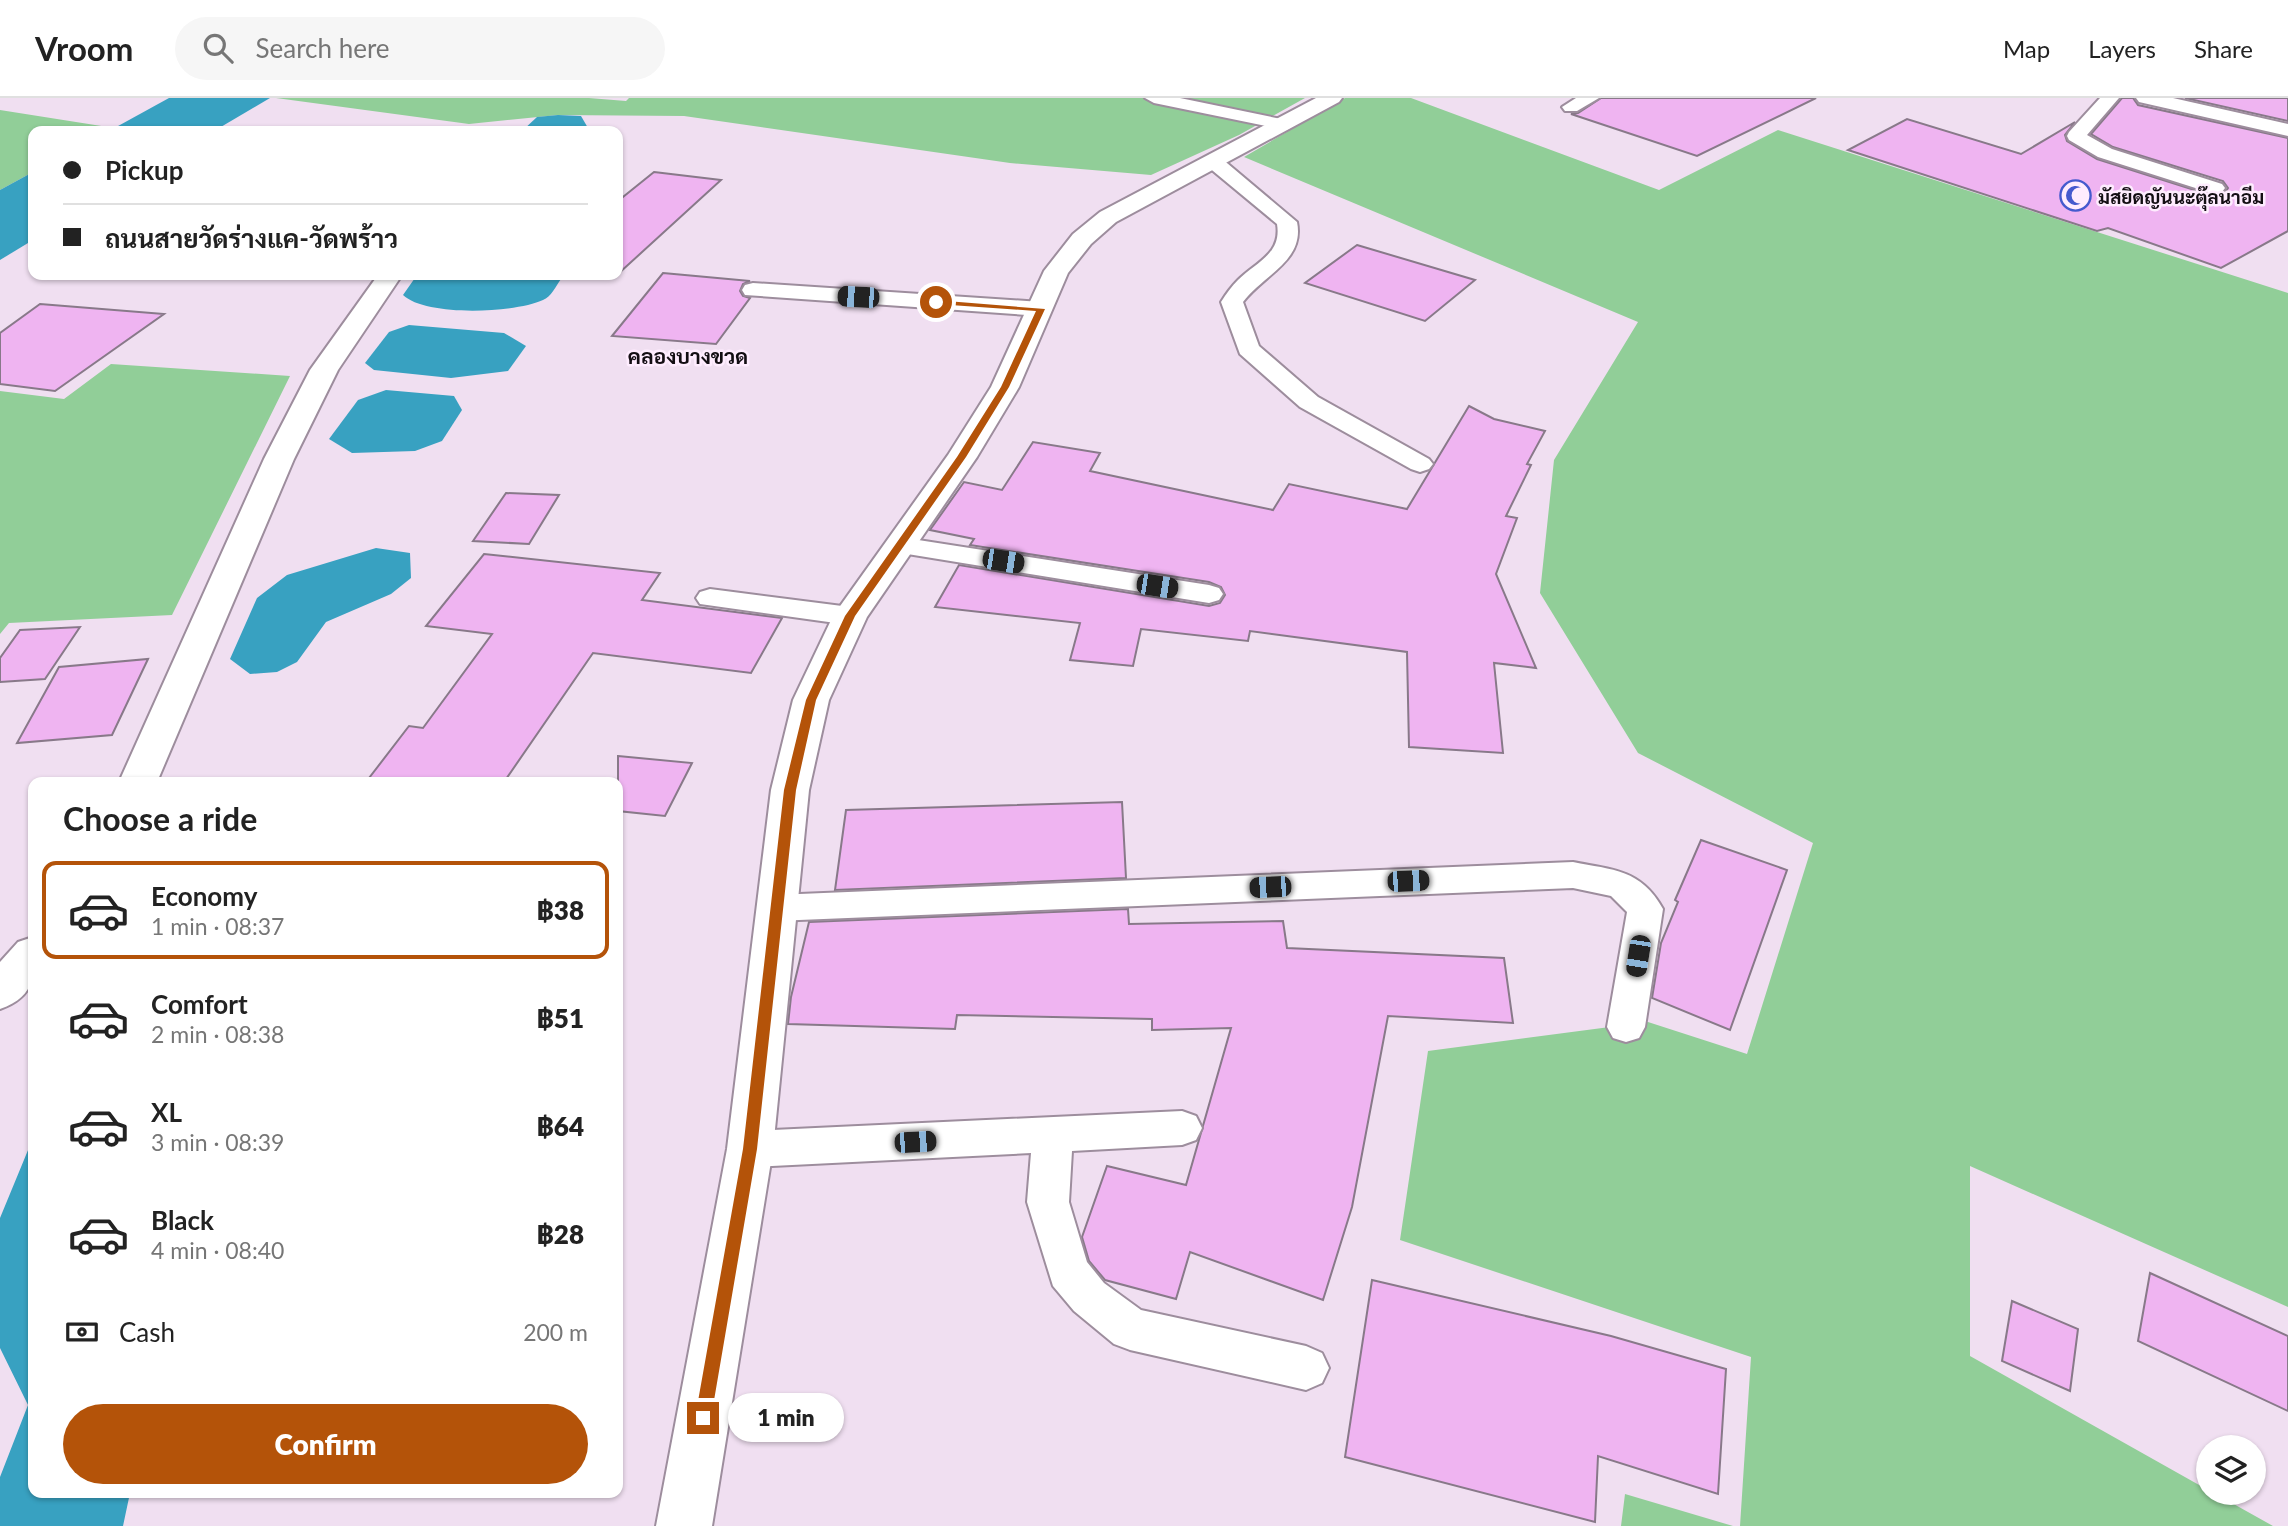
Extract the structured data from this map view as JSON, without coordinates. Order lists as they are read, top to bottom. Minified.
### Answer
{"districts":["คลองบางขวด"],"places":{"mosque":["มัสยิดญันนะตุ๊ลนาอีม"]},"page":{"header":"Vroom","search":"Search here","nav":["Map","Layers","Share"],"banner":["Pickup","ถนนสายวัดร่างแค-วัดพร้าว"],"heading":"Choose a ride","list":[{"name":"Economy","note":"1 min · 08:37","value":"฿38"},{"name":"Comfort","note":"2 min · 08:38","value":"฿51"},{"name":"XL","note":"3 min · 08:39","value":"฿64"},{"name":"Black","note":"4 min · 08:40","value":"฿28"}],"pay":["Cash","200 m"],"buttons":"Confirm","bubble":"1 min"}}
